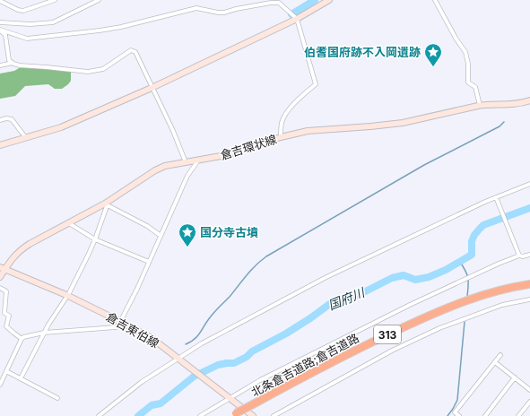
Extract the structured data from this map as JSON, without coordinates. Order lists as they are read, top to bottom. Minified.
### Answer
{"streets":{"highway":["313","北条倉吉道路;倉吉道路"],"main road":["倉吉環状線","倉吉東伯線"]},"crossings":[["倉吉環状線","倉吉東伯線"]],"water":["国府川"],"places":{"place":["伯耆国府跡不入岡遺跡","国分寺古墳"]}}
